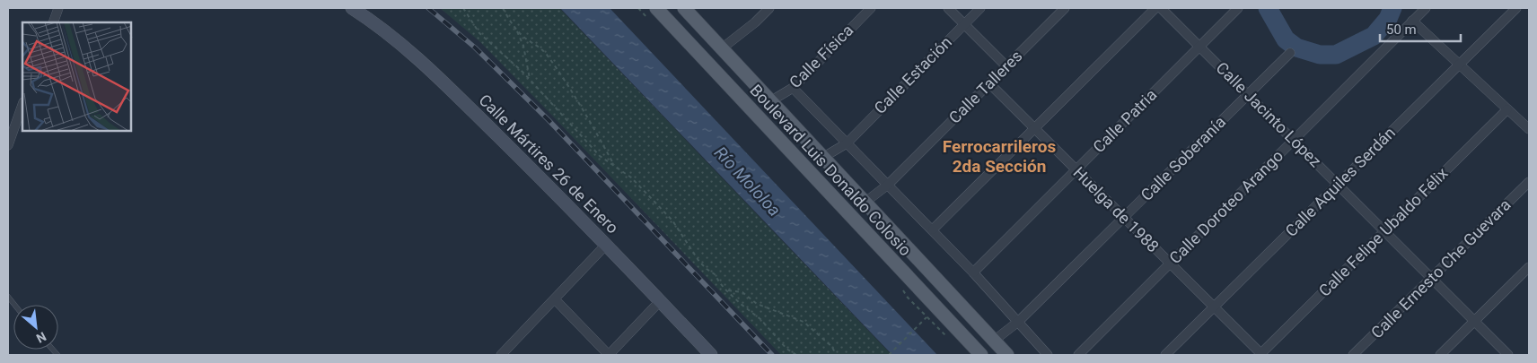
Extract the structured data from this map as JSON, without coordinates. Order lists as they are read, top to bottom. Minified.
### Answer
{"streets":{"main road":["Boulevard Luis Donaldo Colosio"],"street":["Calle Física","Calle Estación","Calle Talleres","Calle Jacinto López","Calle Patria","Calle Soberanía","Calle Mártires 26 de Enero","Calle Aquiles Serdán","Calle Doroteo Arango","Huelga de 1988","Calle Felipe Ubaldo Félix","Calle Ernesto Che Guevara"]},"crossings":[["Calle Física","Boulevard Luis Donaldo Colosio"],["Calle Estación","Boulevard Luis Donaldo Colosio"],["Calle Talleres","Boulevard Luis Donaldo Colosio"],["Calle Talleres","Huelga de 1988"],["Calle Jacinto López","Calle Patria"],["Calle Jacinto López","Calle Soberanía"],["Calle Jacinto López","Calle Aquiles Serdán"],["Calle Jacinto López","Calle Doroteo Arango"],["Calle Jacinto López","Calle Felipe Ubaldo Félix"],["Calle Jacinto López","Calle Ernesto Che Guevara"],["Calle Patria","Boulevard Luis Donaldo Colosio"],["Calle Patria","Huelga de 1988"],["Calle Soberanía","Boulevard Luis Donaldo Colosio"],["Calle Soberanía","Huelga de 1988"],["Calle Aquiles Serdán","Huelga de 1988"],["Calle Doroteo Arango","Huelga de 1988"],["Huelga de 1988","Calle Felipe Ubaldo Félix"]],"districts":["Ferrocarrileros 2da Sección"],"water":["Río Mololoa"],"scale_bar":"50 m","north":"bottom right"}
